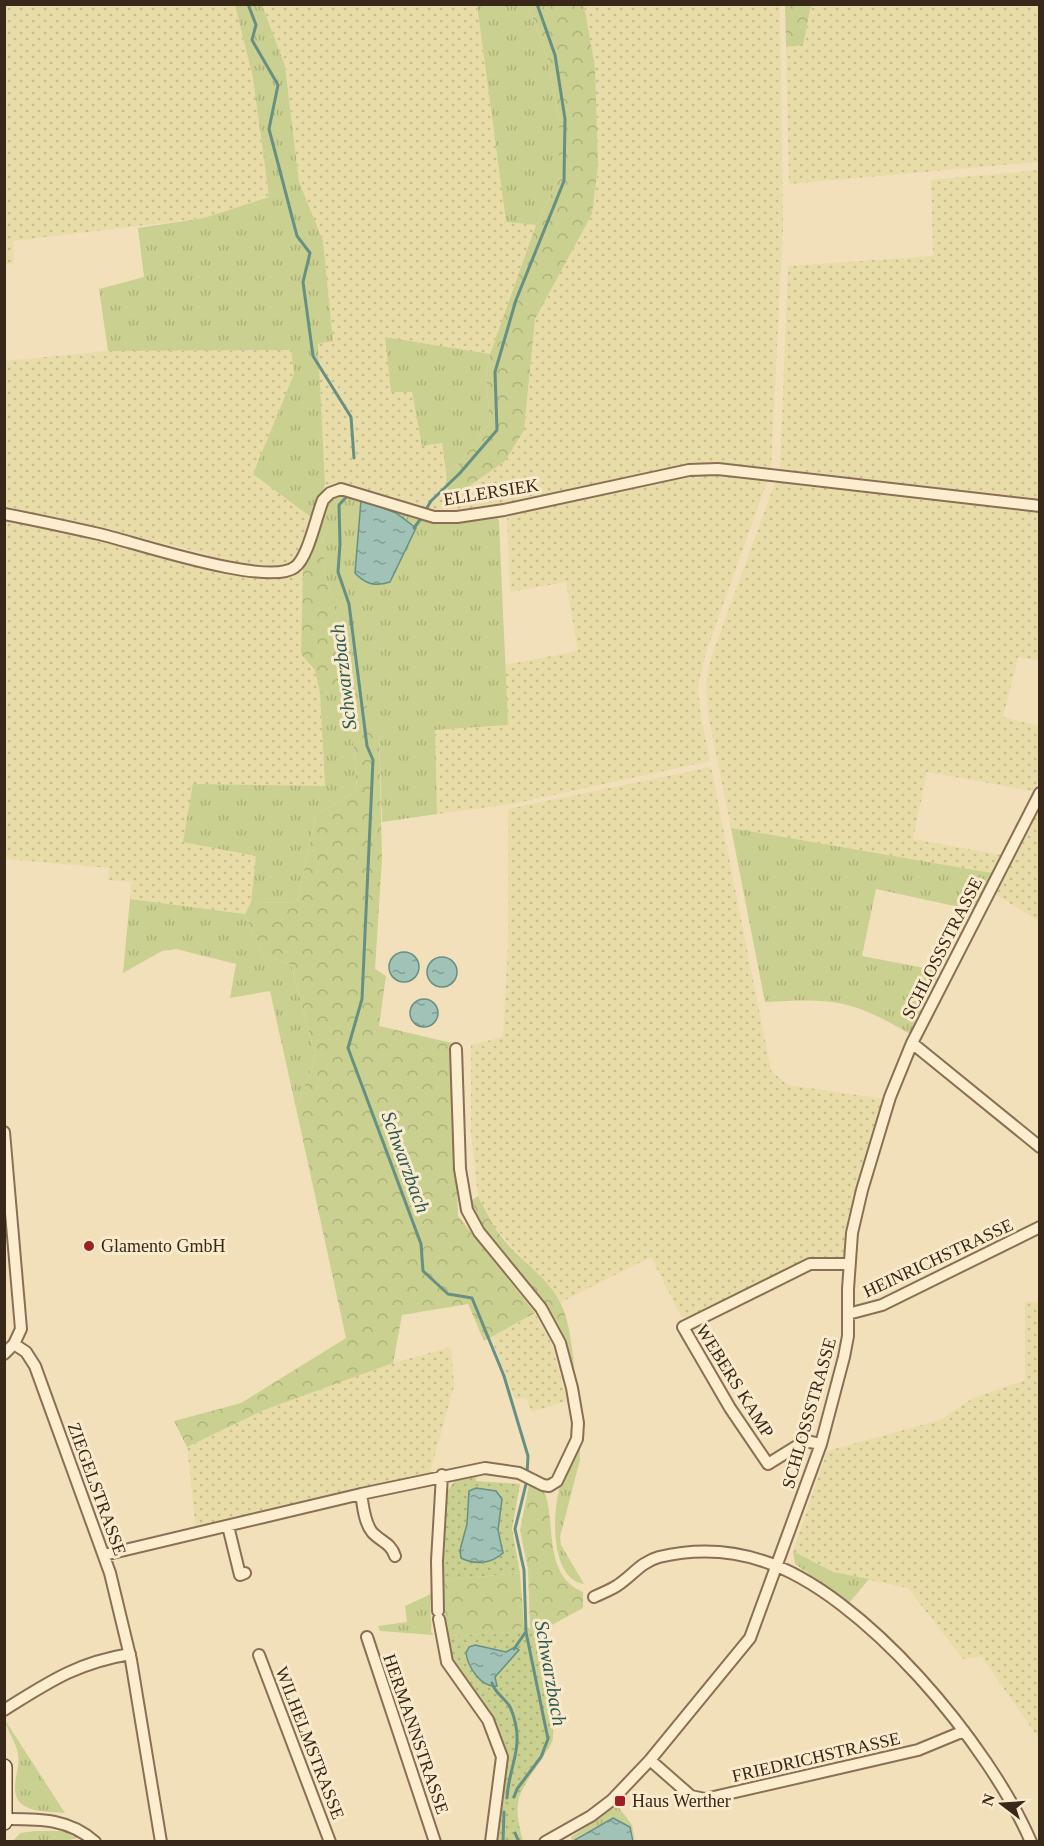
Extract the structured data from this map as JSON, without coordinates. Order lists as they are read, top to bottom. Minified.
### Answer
{"streets":{"street":["ELLERSIEK","SCHLOSSSTRASSE","HEINRICHSTRASSE","WEBERS KAMP","ZIEGELSTRASSE","HERMANNSTRASSE","WILHELMSTRASSE","FRIEDRICHSTRASSE"]},"crossings":[["SCHLOSSSTRASSE","HEINRICHSTRASSE"],["SCHLOSSSTRASSE","WEBERS KAMP"],["SCHLOSSSTRASSE","FRIEDRICHSTRASSE"]],"water":["Schwarzbach"],"places":{"other":["Glamento GmbH"],"transit":["Haus Werther"]},"north":"left"}
